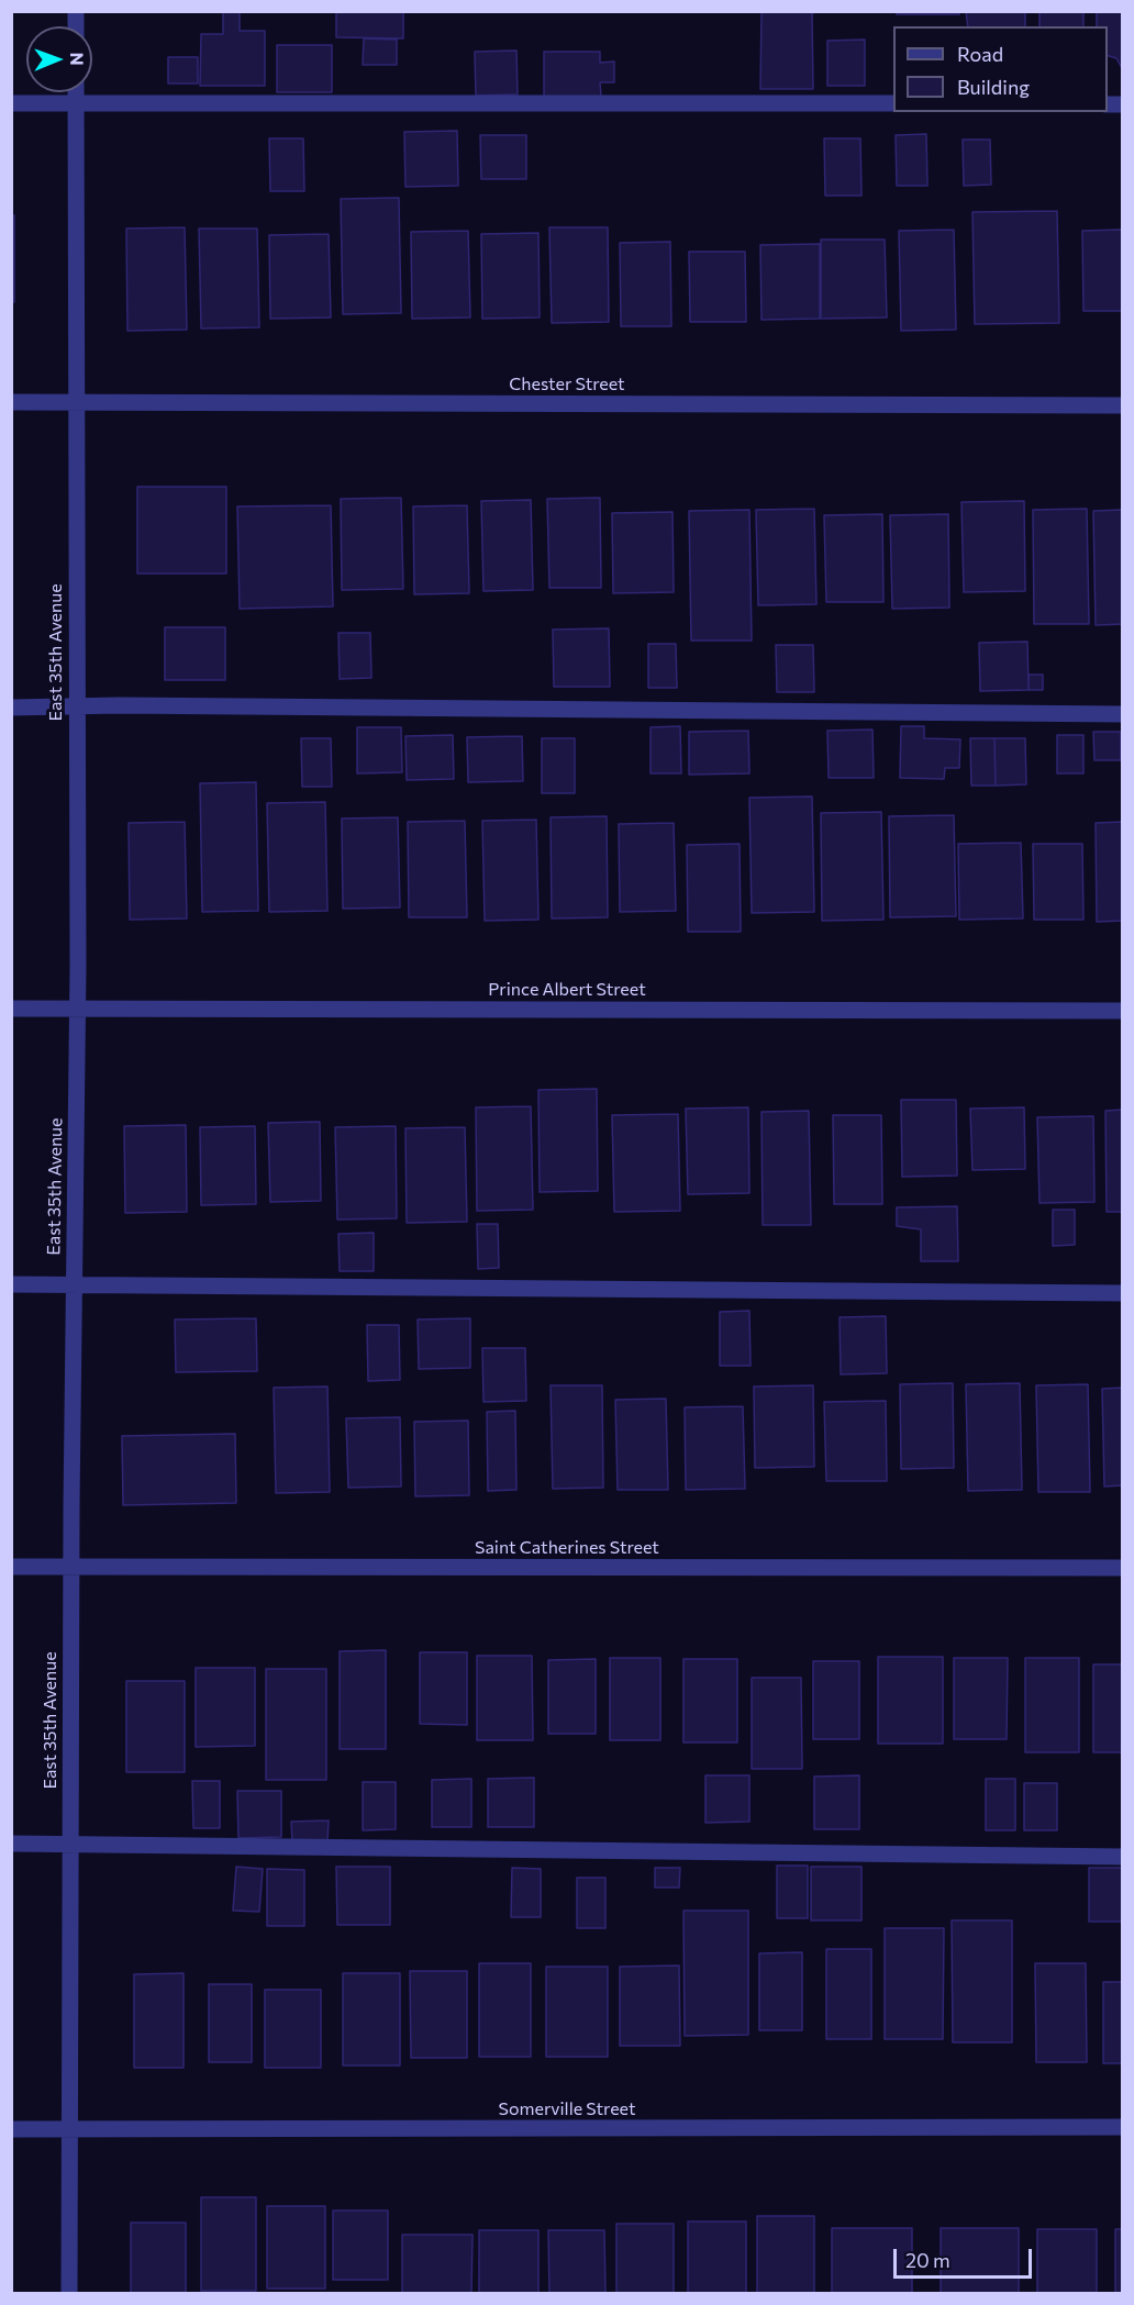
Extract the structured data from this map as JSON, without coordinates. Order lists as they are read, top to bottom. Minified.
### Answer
{"streets":{"street":["Chester Street","East 35th Avenue","Prince Albert Street","Saint Catherines Street","Somerville Street"]},"crossings":[["Chester Street","East 35th Avenue"],["East 35th Avenue","Prince Albert Street"],["East 35th Avenue","Saint Catherines Street"],["East 35th Avenue","Somerville Street"]],"legend":["Road","Building"],"scale_bar":"20 m","north":"right"}
